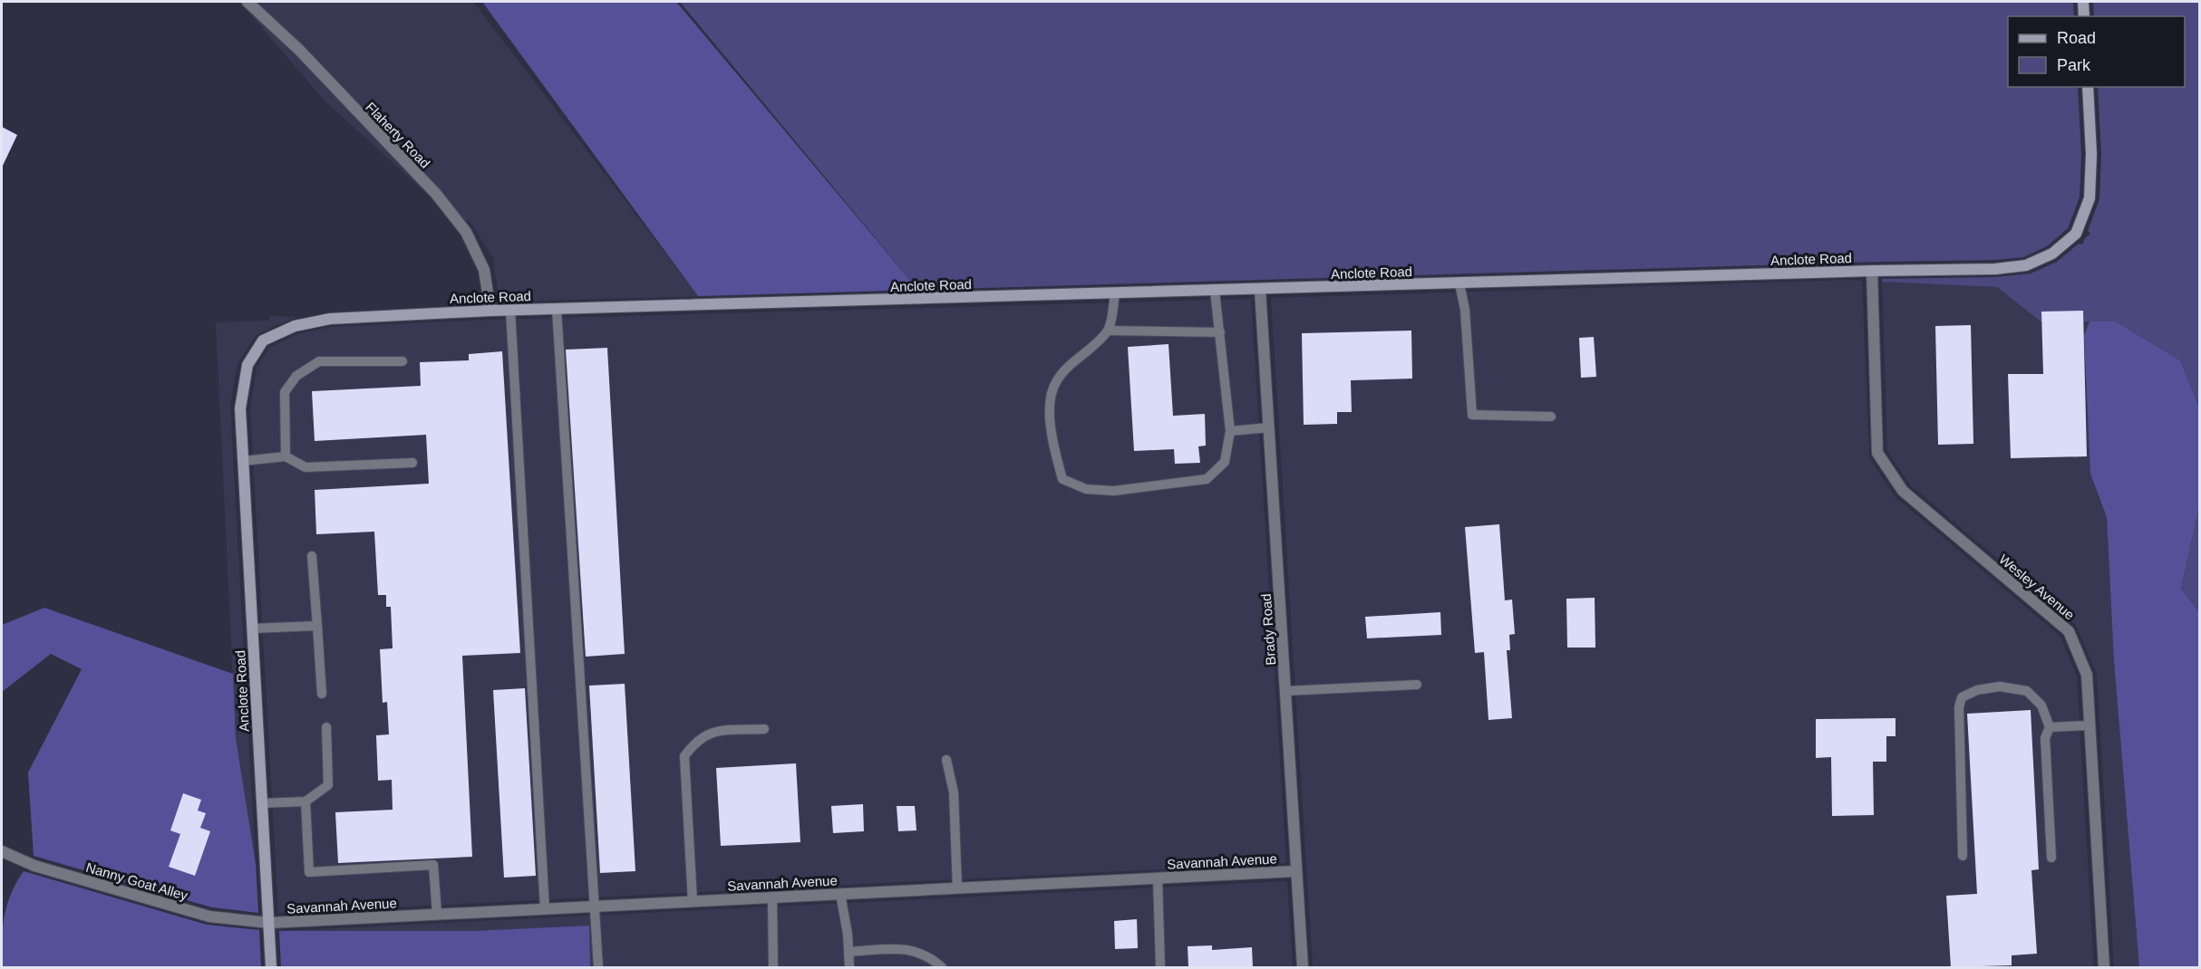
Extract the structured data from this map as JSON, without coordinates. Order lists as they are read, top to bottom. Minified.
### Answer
{"streets":{"street":["Flaherty Road","Anclote Road","Wesley Avenue","Brady Road","Savannah Avenue","Nanny Goat Alley"]},"crossings":[["Flaherty Road","Anclote Road"],["Anclote Road","Wesley Avenue"],["Anclote Road","Brady Road"],["Anclote Road","Savannah Avenue"],["Anclote Road","Nanny Goat Alley"],["Brady Road","Savannah Avenue"],["Savannah Avenue","Nanny Goat Alley"]],"legend":["Road","Park"]}
